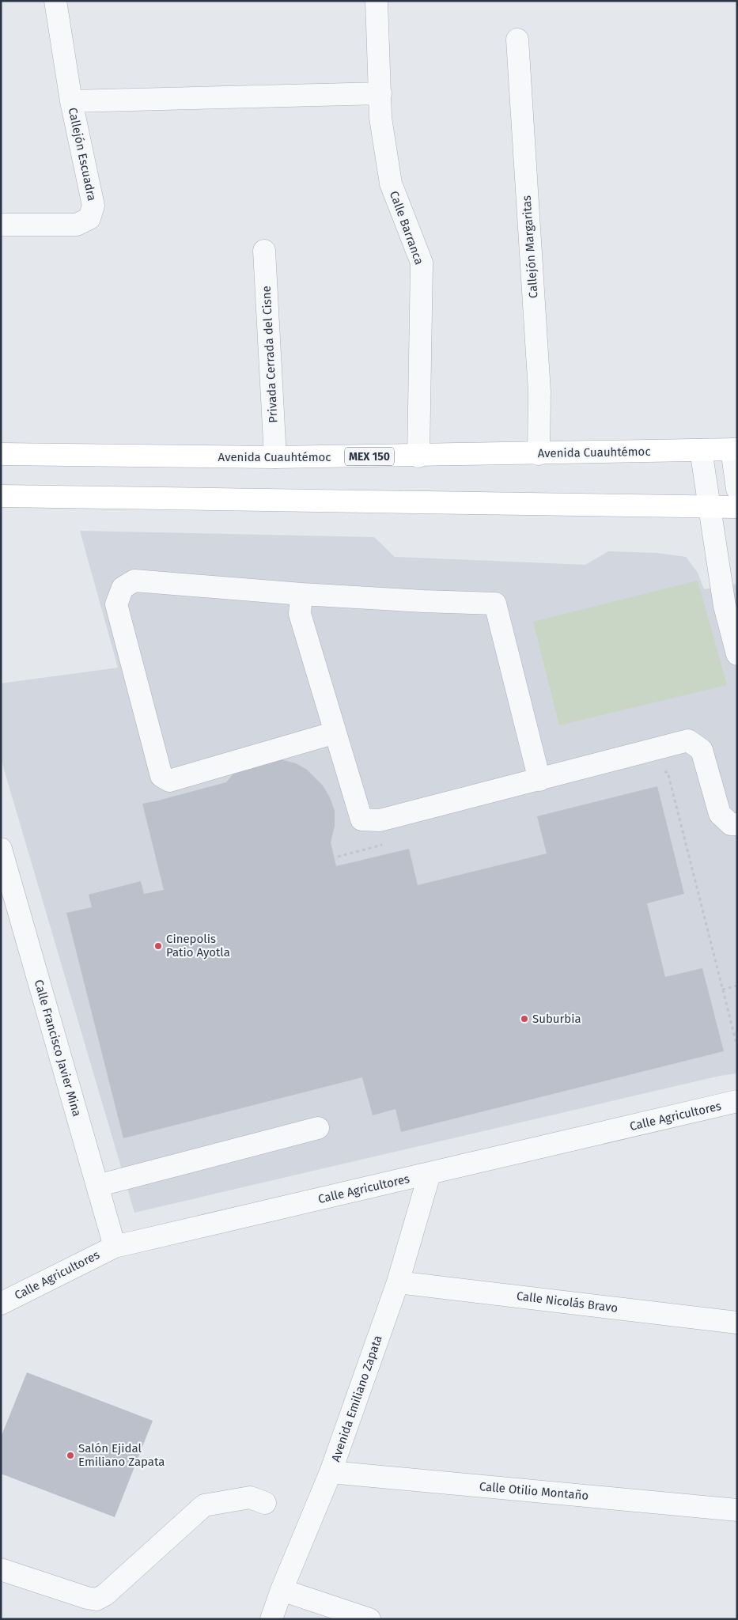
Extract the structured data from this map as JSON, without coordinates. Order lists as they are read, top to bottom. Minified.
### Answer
{"streets":{"main road":["Avenida Cuauhtémoc","MEX 150"],"street":["Callejón Escuadra","Calle Barranca","Callejón Margaritas","Privada Cerrada del Cisne","Calle Francisco Javier Mina","Calle Agricultores","Calle Nicolás Bravo","Avenida Emiliano Zapata","Calle Otilio Montaño"]},"crossings":[["Calle Barranca","Avenida Cuauhtémoc"],["Callejón Margaritas","Avenida Cuauhtémoc"],["Privada Cerrada del Cisne","Avenida Cuauhtémoc"],["Calle Francisco Javier Mina","Calle Agricultores"],["Calle Agricultores","Avenida Emiliano Zapata"],["Calle Nicolás Bravo","Avenida Emiliano Zapata"],["Avenida Emiliano Zapata","Calle Otilio Montaño"]],"places":["Cinepolis Patio Ayotla","Suburbia","Salón Ejidal Emiliano Zapata"]}
